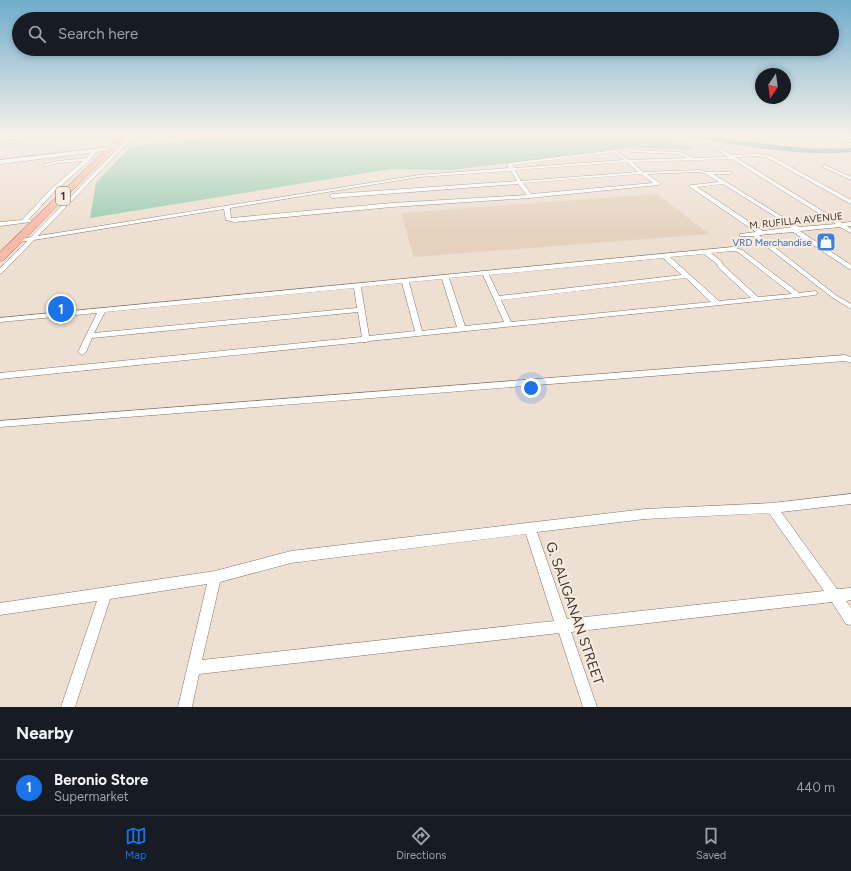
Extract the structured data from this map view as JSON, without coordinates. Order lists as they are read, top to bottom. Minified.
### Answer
{"streets":{"main road":["1"],"street":["M. RUFILLA AVENUE","G. SALIGANAN STREET"]},"places":{"shop":["VRD Merchandise"]},"north":"bottom","page":{"search":"Search here","pins":"1","heading":"Nearby","list":[{"mark":"1","name":"Beronio Store","note":"Supermarket","value":"440 m"}],"nav":["Map","Directions","Saved"]}}
